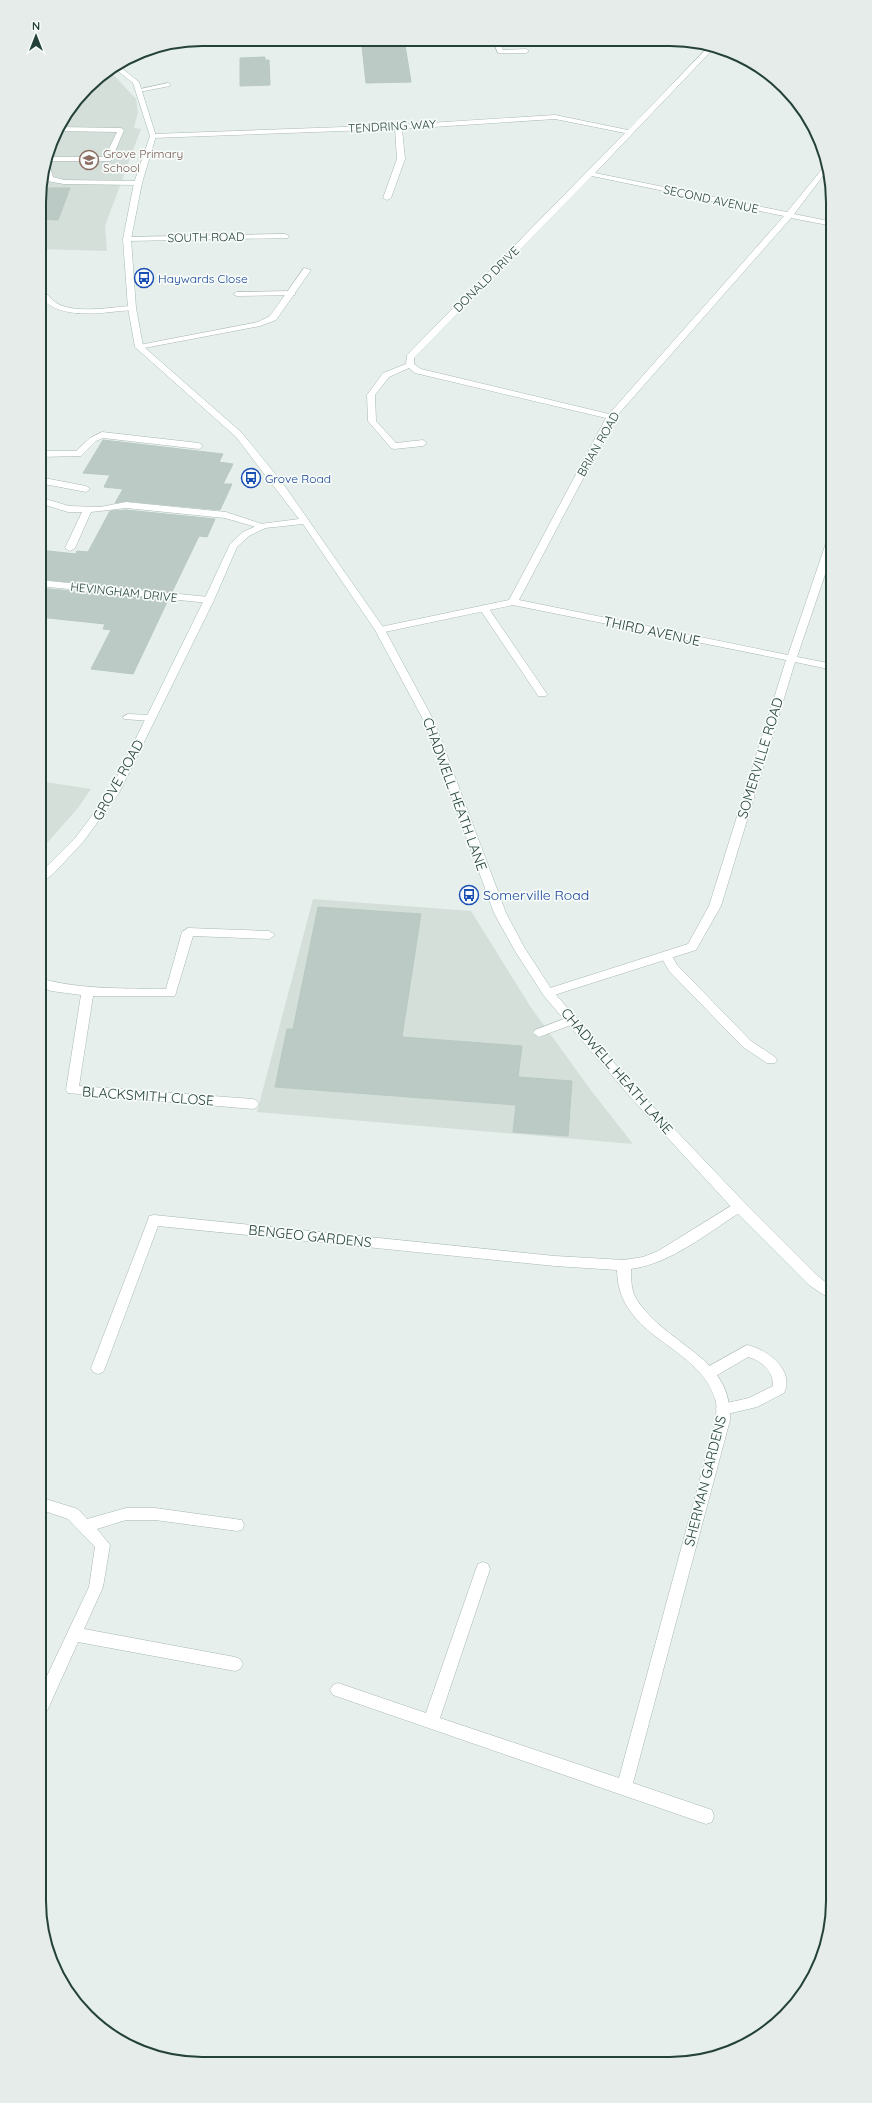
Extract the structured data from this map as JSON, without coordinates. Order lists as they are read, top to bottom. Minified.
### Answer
{"streets":{"street":["TENDRING WAY","SECOND AVENUE","SOUTH ROAD","DONALD DRIVE","BRIAN ROAD","HEVINGHAM DRIVE","THIRD AVENUE","SOMERVILLE ROAD","GROVE ROAD","CHADWELL HEATH LANE","BLACKSMITH CLOSE","BENGEO GARDENS","SHERMAN GARDENS"]},"crossings":[["TENDRING WAY","DONALD DRIVE"],["SECOND AVENUE","DONALD DRIVE"],["SECOND AVENUE","BRIAN ROAD"],["BRIAN ROAD","THIRD AVENUE"],["HEVINGHAM DRIVE","GROVE ROAD"],["THIRD AVENUE","SOMERVILLE ROAD"],["SOMERVILLE ROAD","CHADWELL HEATH LANE"],["GROVE ROAD","CHADWELL HEATH LANE"],["BENGEO GARDENS","SHERMAN GARDENS"]],"places":{"school or university":["Grove Primary School"],"bus stop":["Haywards Close","Grove Road","Somerville Road"]},"north":"top"}
